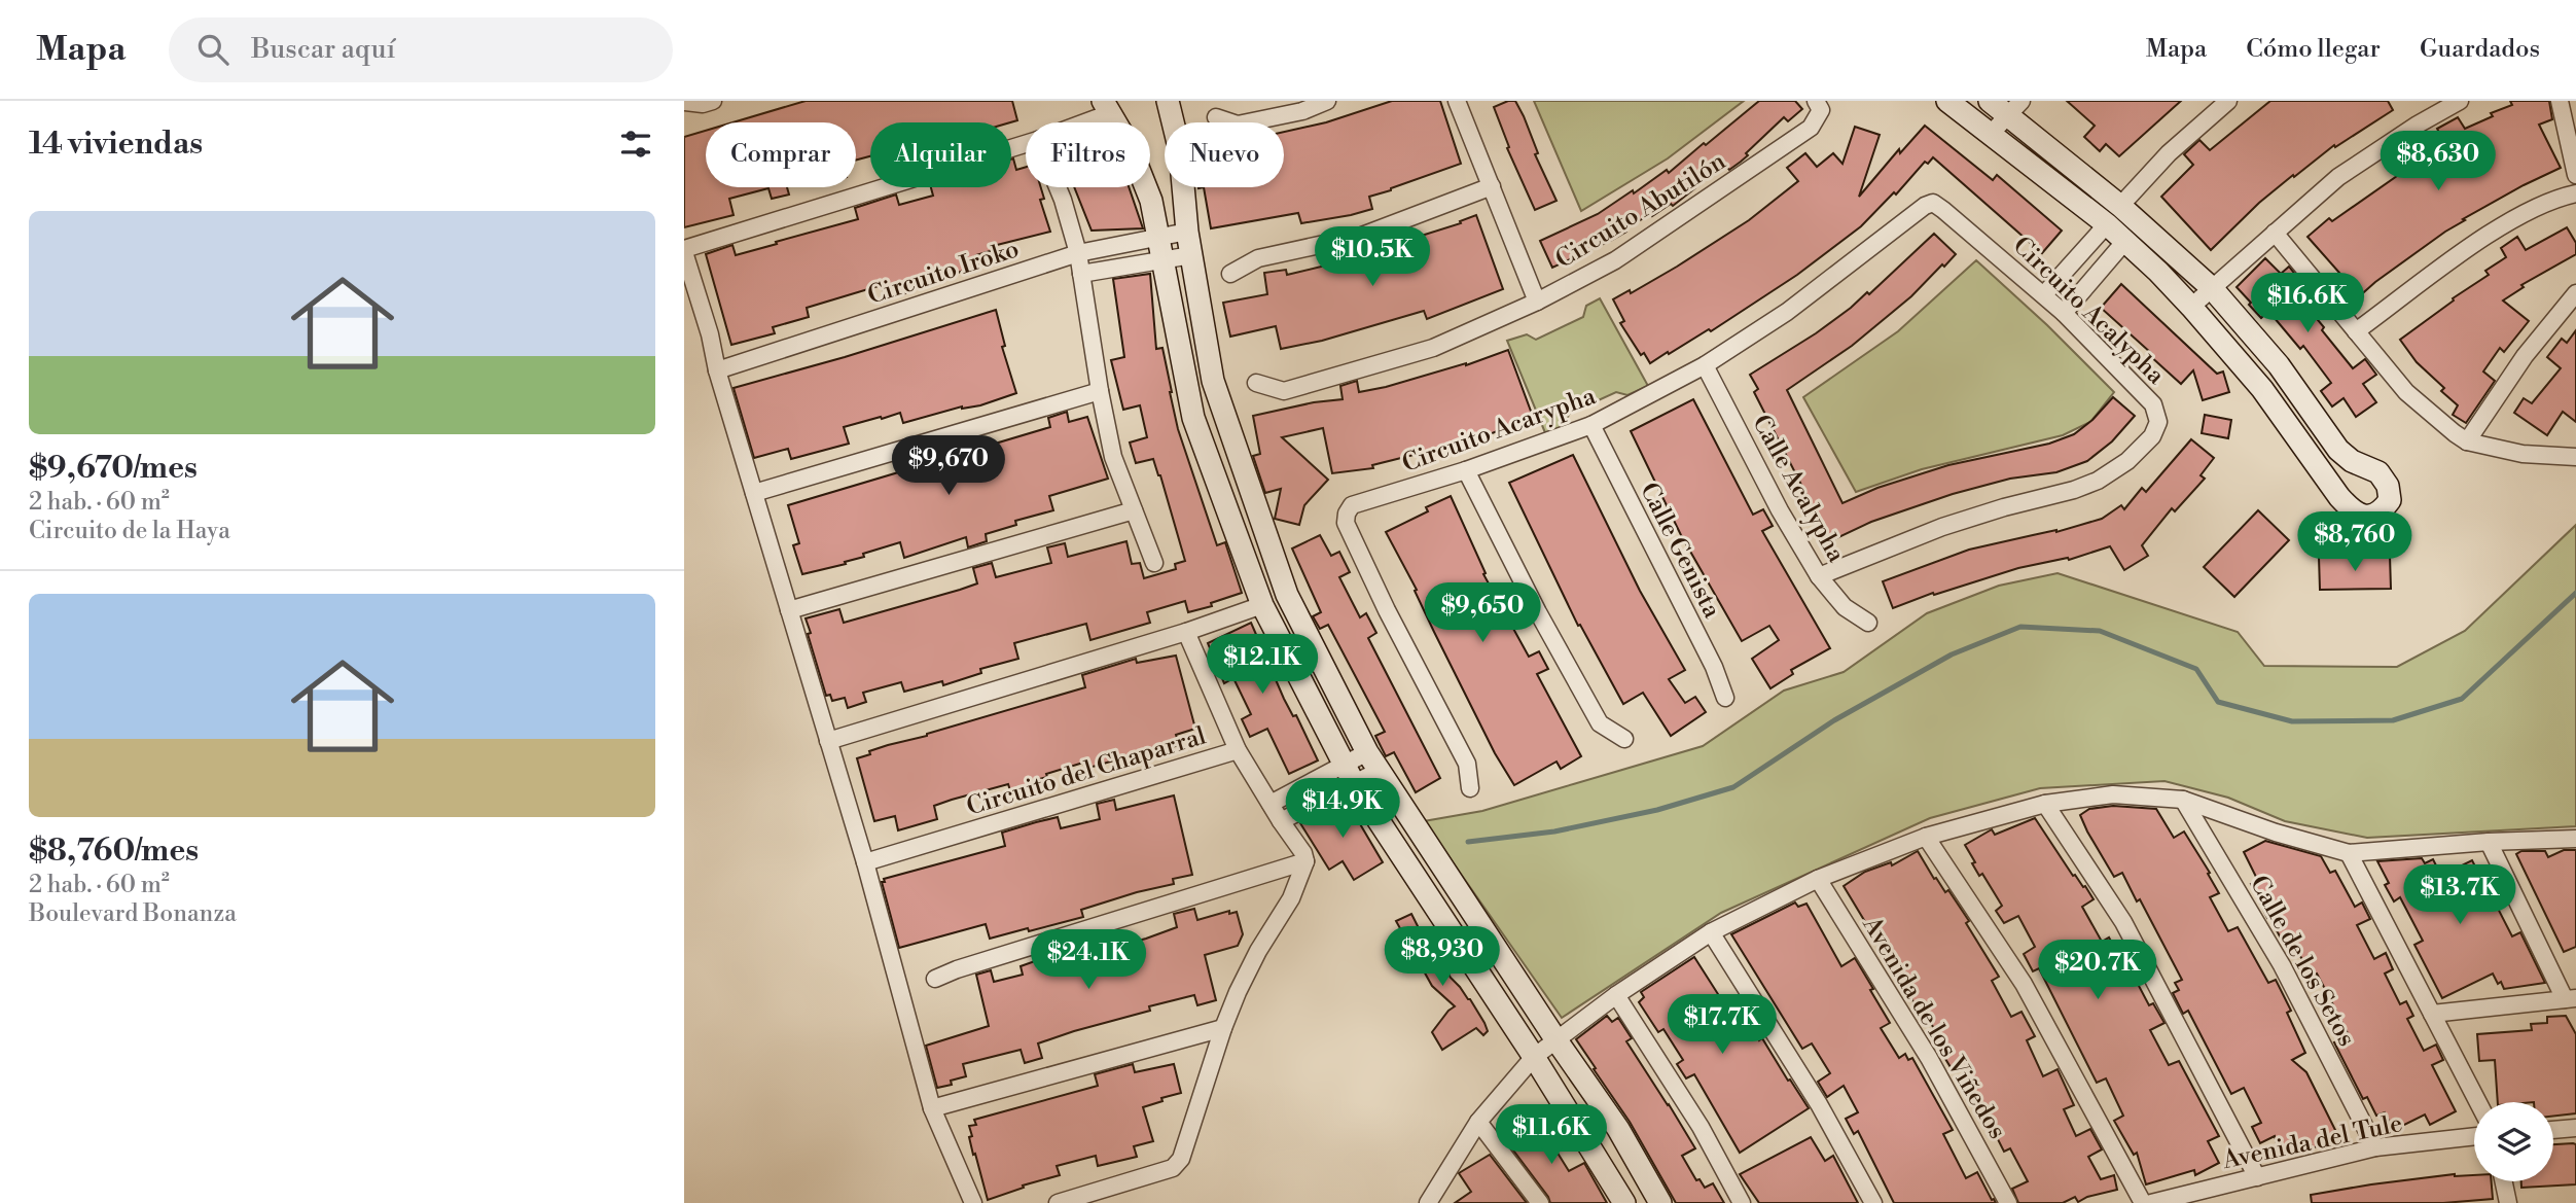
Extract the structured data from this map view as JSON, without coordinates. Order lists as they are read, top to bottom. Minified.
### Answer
{"streets":{"street":["Circuito Abutilón","Circuito Iroko","Circuito Acalypha","Circuito Acarypha","Calle Acalypha","Calle Genista","Circuito del Chaparral","Calle de los Setos","Avenida de los Viñedos","Avenida del Tule"]},"crossings":[["Circuito Acalypha","Circuito Acarypha"],["Circuito Acalypha","Calle Acalypha"],["Circuito Acarypha","Calle Acalypha"],["Circuito Acarypha","Calle Genista"],["Calle de los Setos","Avenida del Tule"]],"page":{"header":"Mapa","search":"Buscar aquí","nav":["Mapa","Cómo llegar","Guardados"],"heading":"14 viviendas","chip":["Comprar","Alquilar","Filtros","Nuevo"],"price":["$8,630","$10.5K","$16.6K","$9,670","$8,760","$9,650","$12.1K","$14.9K","$13.7K","$8,930","$24.1K","$20.7K","$17.7K","$11.6K"],"list":[{"name":"$9,670/mes","note":"2 hab. · 60 m² · Circuito de la Haya"},{"name":"$8,760/mes","note":"2 hab. · 60 m² · Boulevard Bonanza"}]}}
